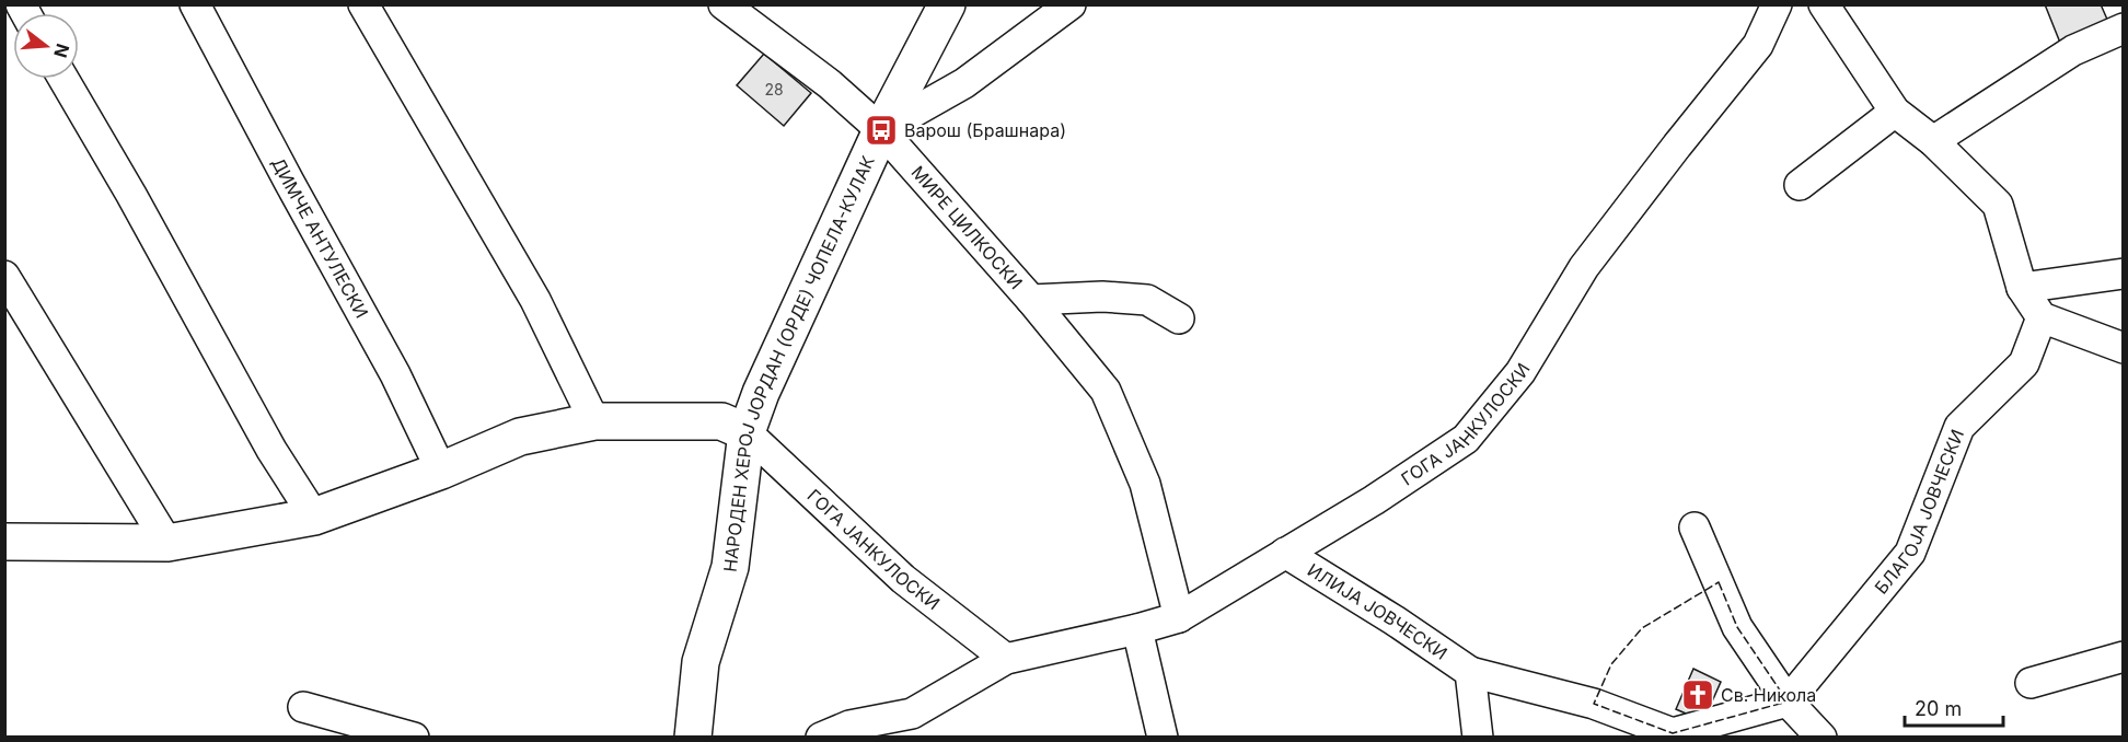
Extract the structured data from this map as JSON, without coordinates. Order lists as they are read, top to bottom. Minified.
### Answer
{"streets":{"street":["МИРЕ ЦИЛКОСКИ","ДИМЧЕ АНТУЛЕСКИ","НАРОДЕН ХЕРОЈ ЈОРДАН (ОРДЕ) ЧОПЕЛА-КУЛАК","ГОГА ЈАНКУЛОСКИ","БЛАГОЈА ЈОВЧЕСКИ","ИЛИЈА ЈОВЧЕСКИ"]},"crossings":[["МИРЕ ЦИЛКОСКИ","НАРОДЕН ХЕРОЈ ЈОРДАН (ОРДЕ) ЧОПЕЛА-КУЛАК"],["МИРЕ ЦИЛКОСКИ","ГОГА ЈАНКУЛОСКИ"],["НАРОДЕН ХЕРОЈ ЈОРДАН (ОРДЕ) ЧОПЕЛА-КУЛАК","ГОГА ЈАНКУЛОСКИ"],["ГОГА ЈАНКУЛОСКИ","ИЛИЈА ЈОВЧЕСКИ"],["БЛАГОЈА ЈОВЧЕСКИ","ИЛИЈА ЈОВЧЕСКИ"]],"places":{"bus stop":["Варош (Брашнара)"],"church":["Св. Никола"]},"house_numbers":["28"],"scale_bar":"20 m","north":"right"}
